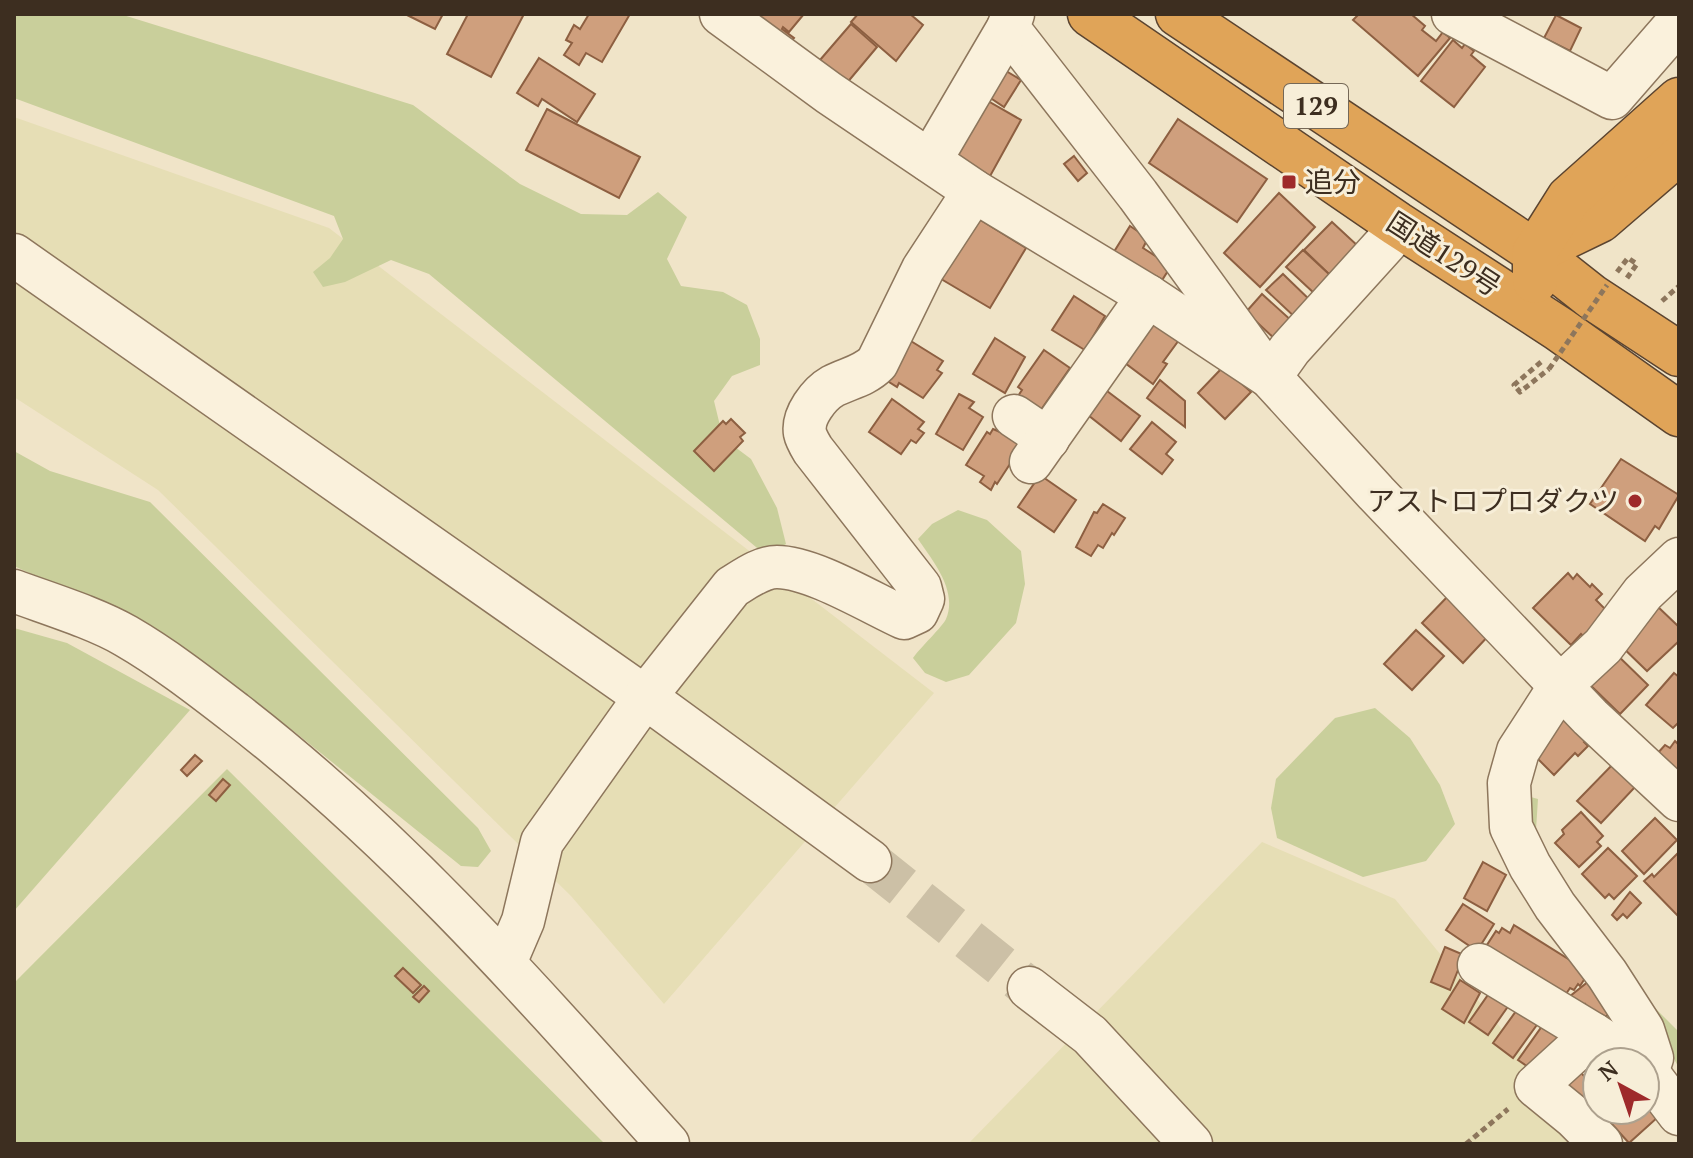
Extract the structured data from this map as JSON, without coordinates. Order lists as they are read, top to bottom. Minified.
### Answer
{"streets":{"highway":["129","国道129号"]},"places":{"transit":["追分"],"other":["アストロプロダクツ"]},"north":"top left"}
